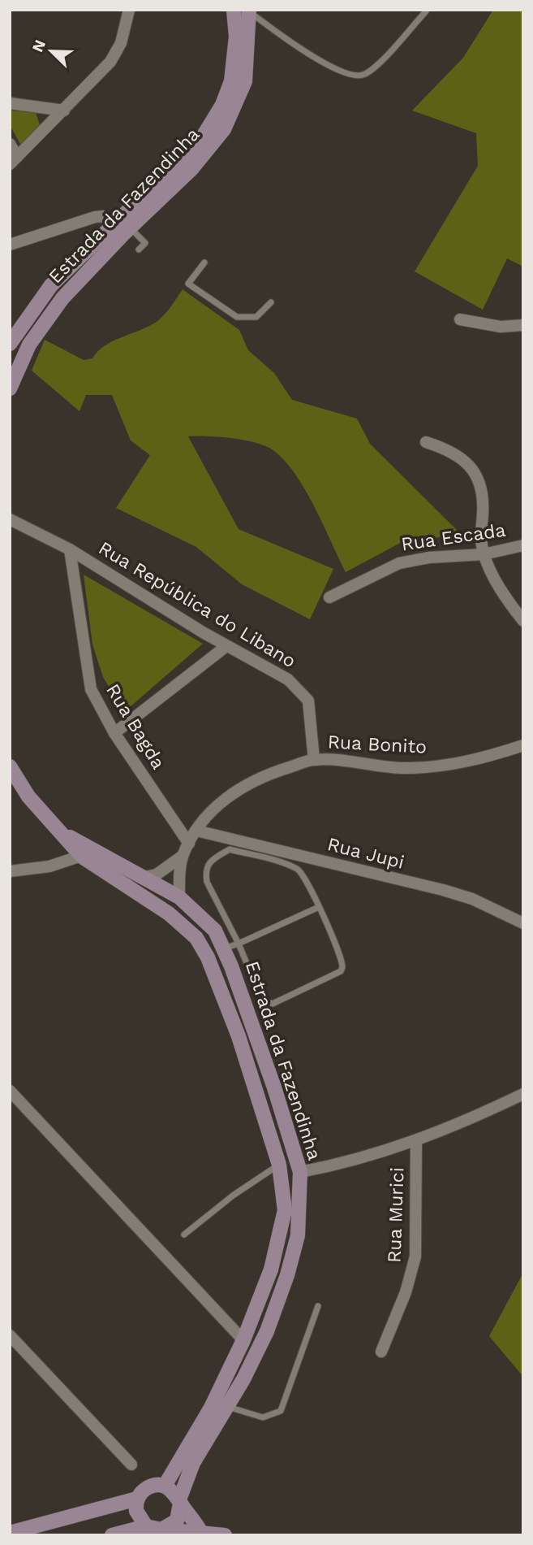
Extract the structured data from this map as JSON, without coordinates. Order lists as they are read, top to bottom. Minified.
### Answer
{"streets":{"main road":["Estrada da Fazendinha"],"street":["Rua Escada","Rua República do Libano","Rua Bagda","Rua Bonito","Rua Jupi","Rua Murici"]},"crossings":[["Rua República do Libano","Rua Bagda"],["Rua República do Libano","Rua Bonito"],["Rua Bagda","Rua Bonito"],["Rua Bonito","Rua Jupi"]],"north":"top left"}
